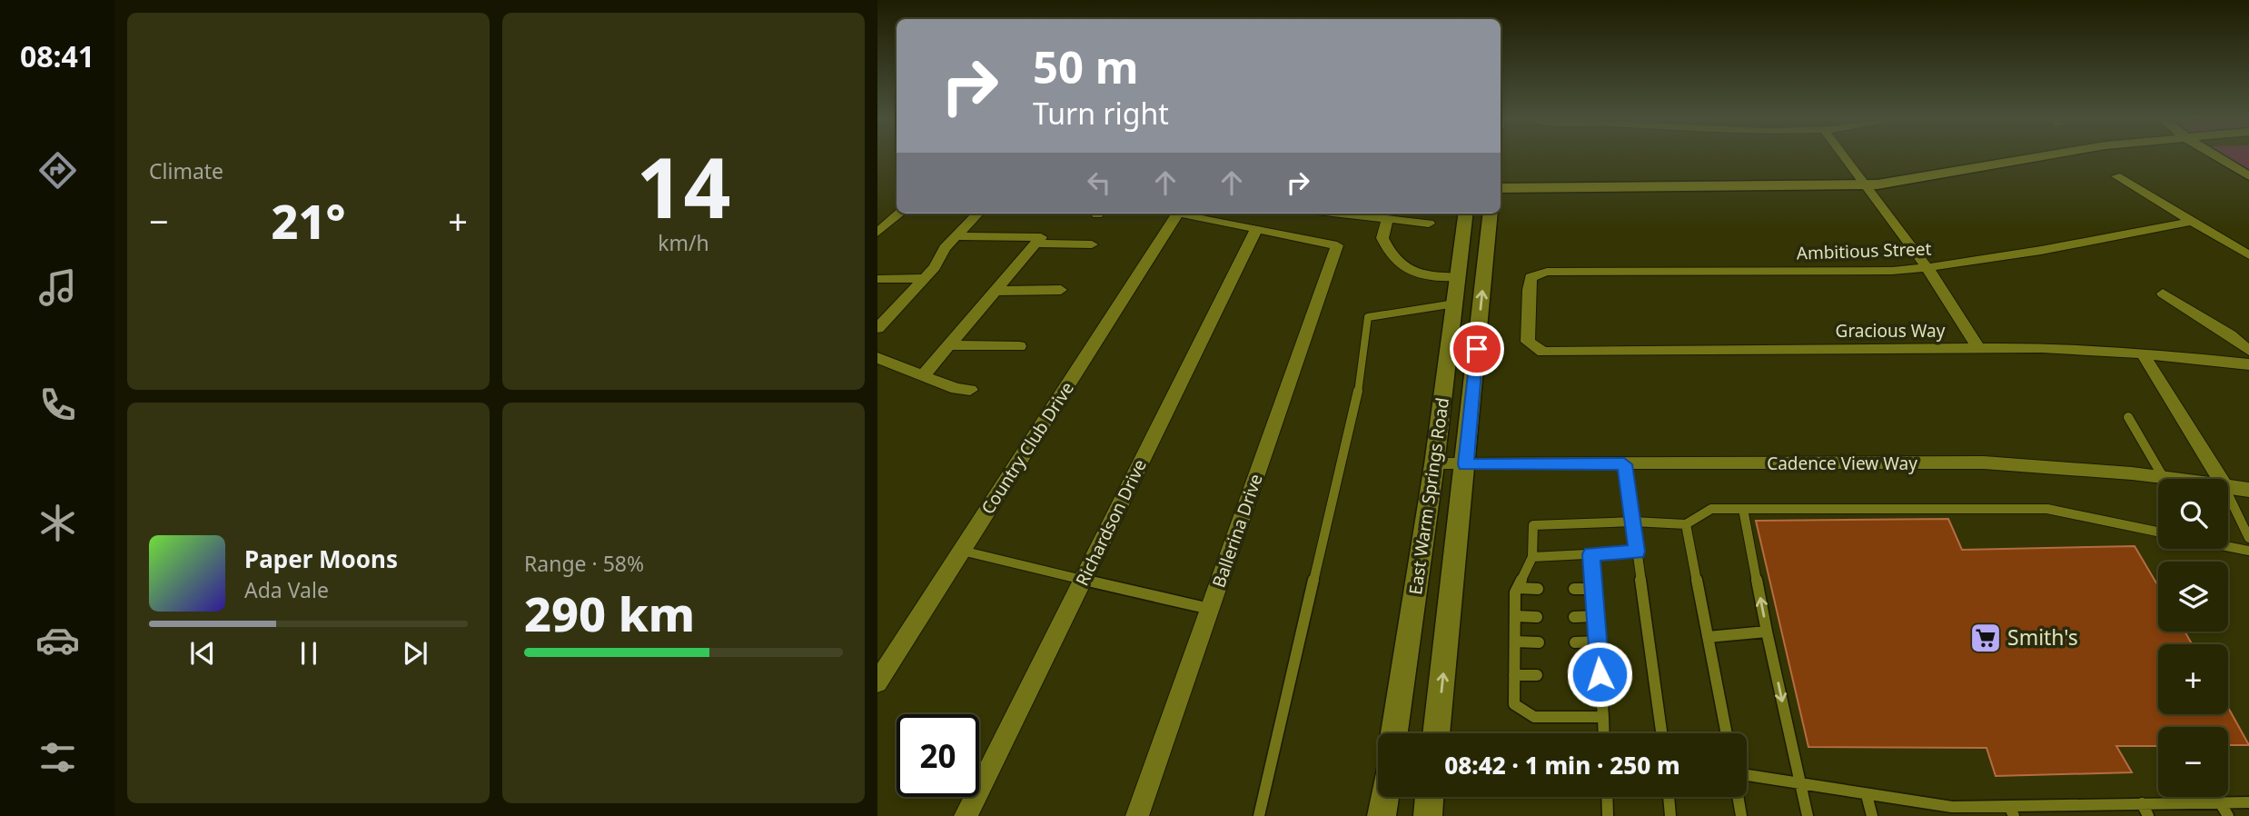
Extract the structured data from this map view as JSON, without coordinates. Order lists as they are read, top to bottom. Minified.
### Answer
{"streets":{"main road":["East Warm Springs Road"],"street":["Ambitious Street","Gracious Way","Country Club Drive","Cadence View Way","Richardson Drive","Ballerina Drive"]},"crossings":[["Ambitious Street","Gracious Way"],["Country Club Drive","Richardson Drive"],["Country Club Drive","Ballerina Drive"],["Cadence View Way","East Warm Springs Road"],["Richardson Drive","Ballerina Drive"]],"places":{"supermarket":["Smith's"]},"page":{"tabs":"08:41","tile":["Climate",["14","km/h"],["Range · 58%","290 km"]],"turn":["50 m","Turn right"],"heat":["−","21°","+"],"map_buttons":["+","−"],"song":["Paper Moons","Ada Vale"],"limit":"20","trip":"08:42 · 1 min · 250 m"}}
